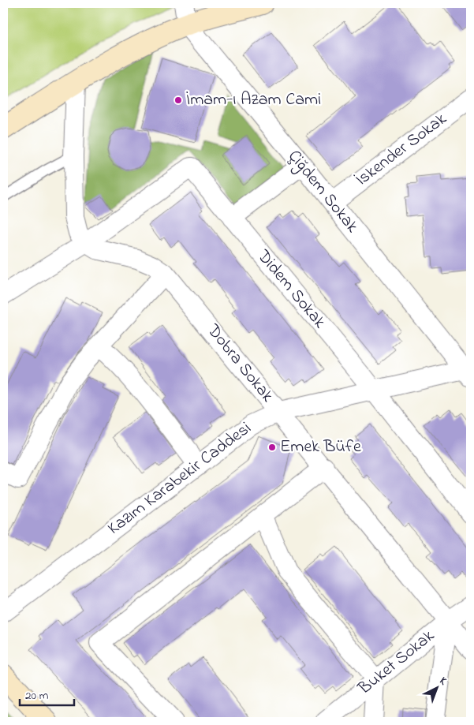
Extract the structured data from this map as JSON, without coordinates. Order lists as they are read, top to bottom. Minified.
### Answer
{"streets":{"street":["İskender Sokak","Çiğdem Sokak","Didem Sokak","Dobra Sokak","Kazım Karabekir Caddesi","Buket Sokak"]},"crossings":[["İskender Sokak","Çiğdem Sokak"],["Çiğdem Sokak","Kazım Karabekir Caddesi"],["Didem Sokak","Dobra Sokak"],["Didem Sokak","Kazım Karabekir Caddesi"],["Dobra Sokak","Kazım Karabekir Caddesi"],["Dobra Sokak","Buket Sokak"]],"places":["İmam-ı Azam Cami","Emek Büfe"],"scale_bar":"20 m","north":"top right"}
